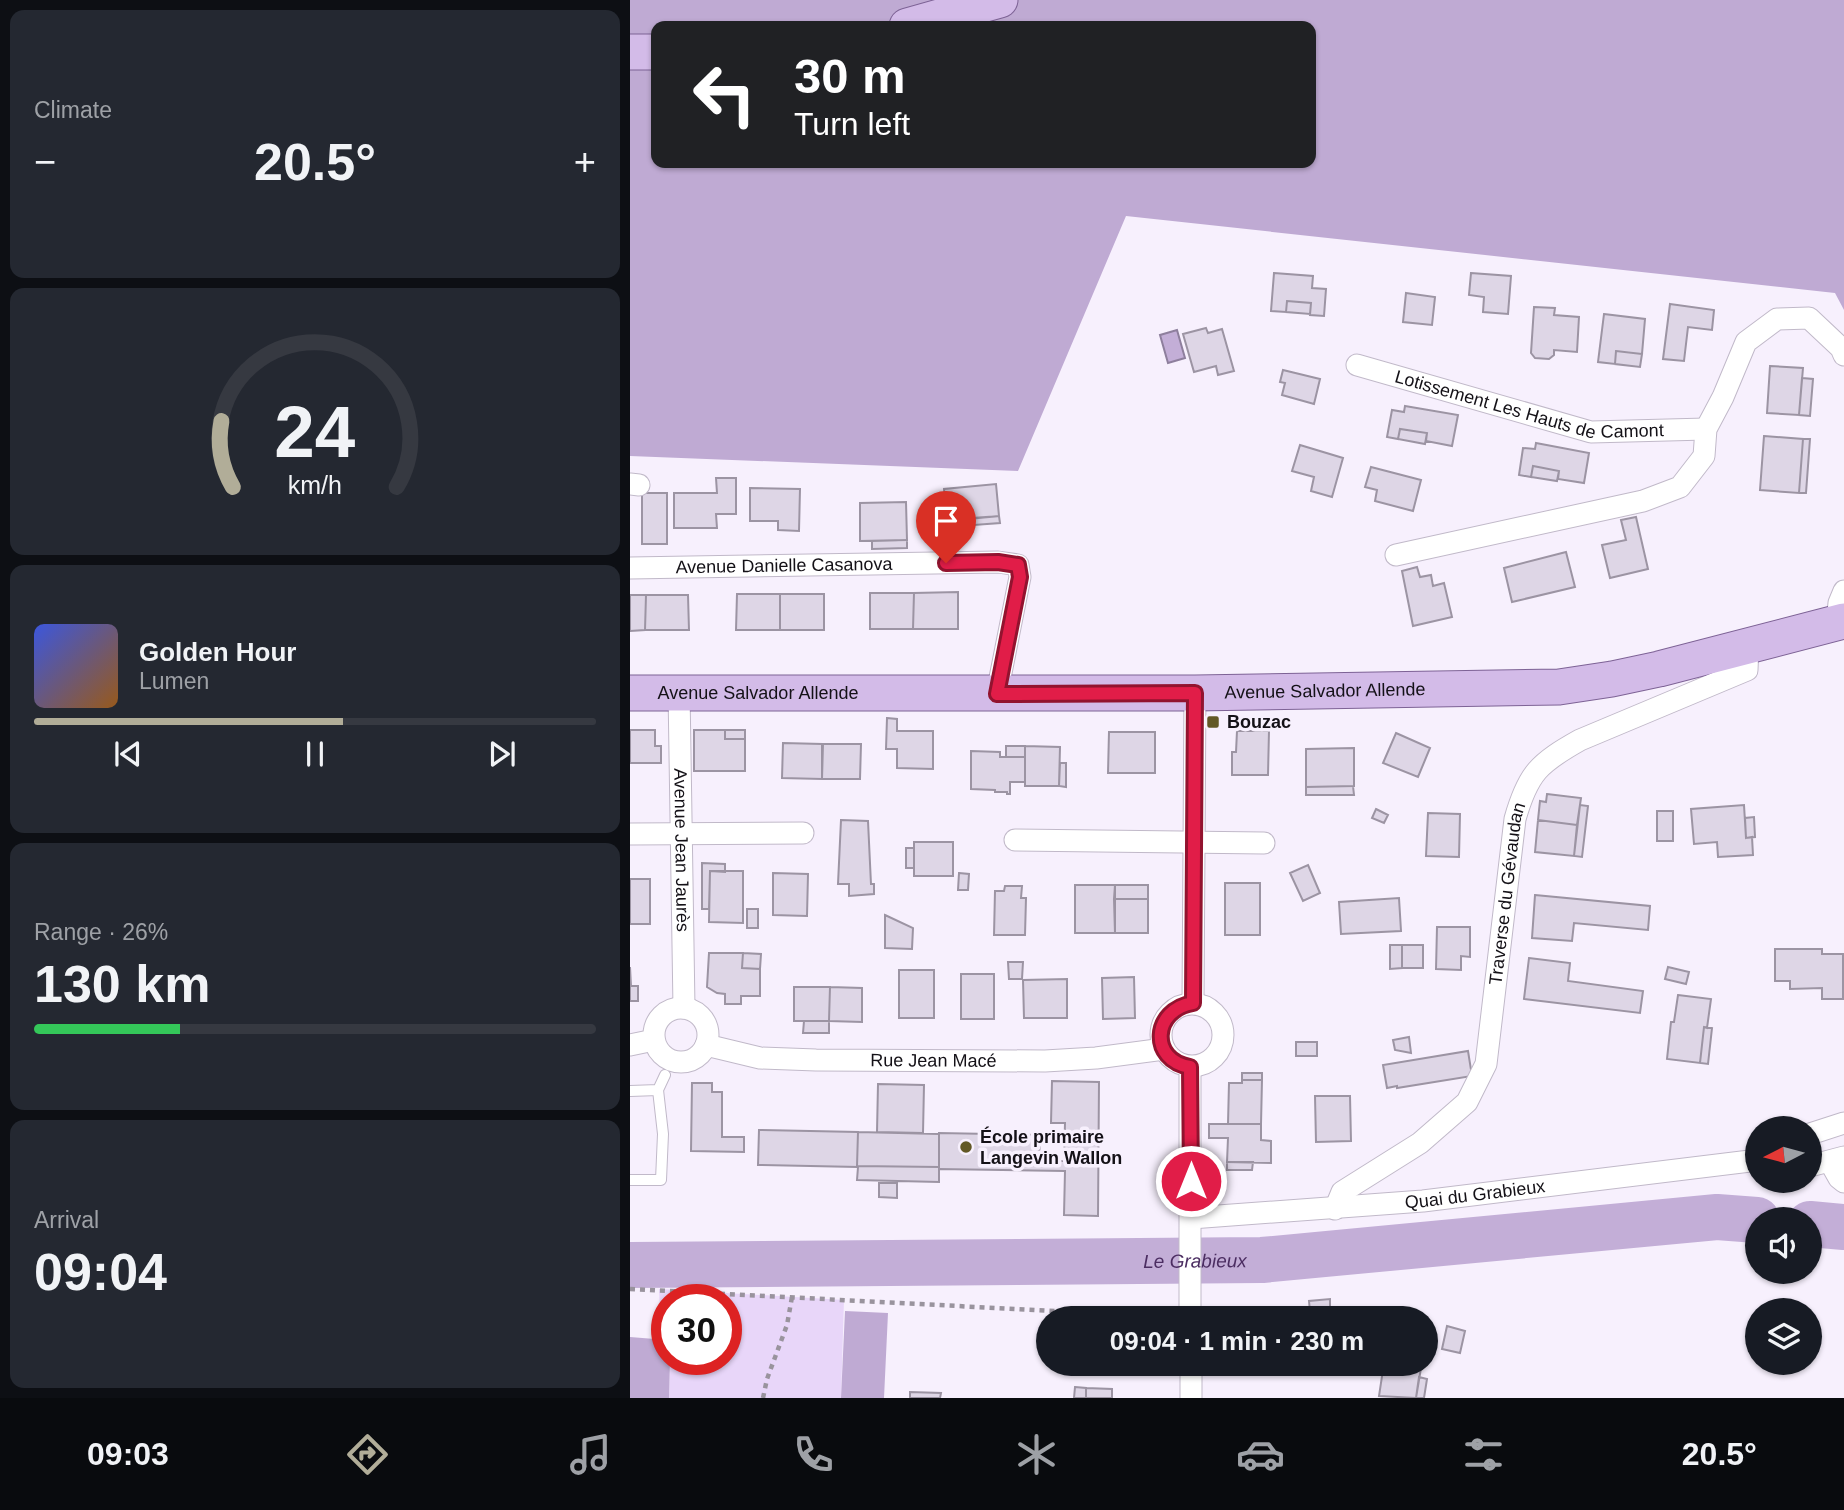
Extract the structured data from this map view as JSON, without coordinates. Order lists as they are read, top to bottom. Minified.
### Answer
{"streets":{"main road":["Avenue Salvador Allende"],"street":["Lotissement Les Hauts de Camont","Avenue Danielle Casanova","Avenue Jean Jaurès","Traverse du Gévaudan","Rue Jean Macé","Quai du Grabieux"]},"crossings":[["Avenue Danielle Casanova","Avenue Salvador Allende"],["Avenue Salvador Allende","Avenue Jean Jaurès"],["Avenue Salvador Allende","Traverse du Gévaudan"],["Avenue Jean Jaurès","Rue Jean Macé"],["Traverse du Gévaudan","Quai du Grabieux"]],"water":["Le Grabieux"],"places":{"transit":["Bouzac"],"other":["École primaire Langevin Wallon"]},"north":"left","page":{"tile":["Climate",["Range · 26%","130 km"],["Arrival","09:04"]],"turn":["30 m","Turn left"],"heat":["−","20.5°","+"],"song":["Golden Hour","Lumen"],"limit":"30","trip":"09:04 · 1 min · 230 m","tabs":["09:03","20.5°"],"gauge":["24","km/h"]}}
